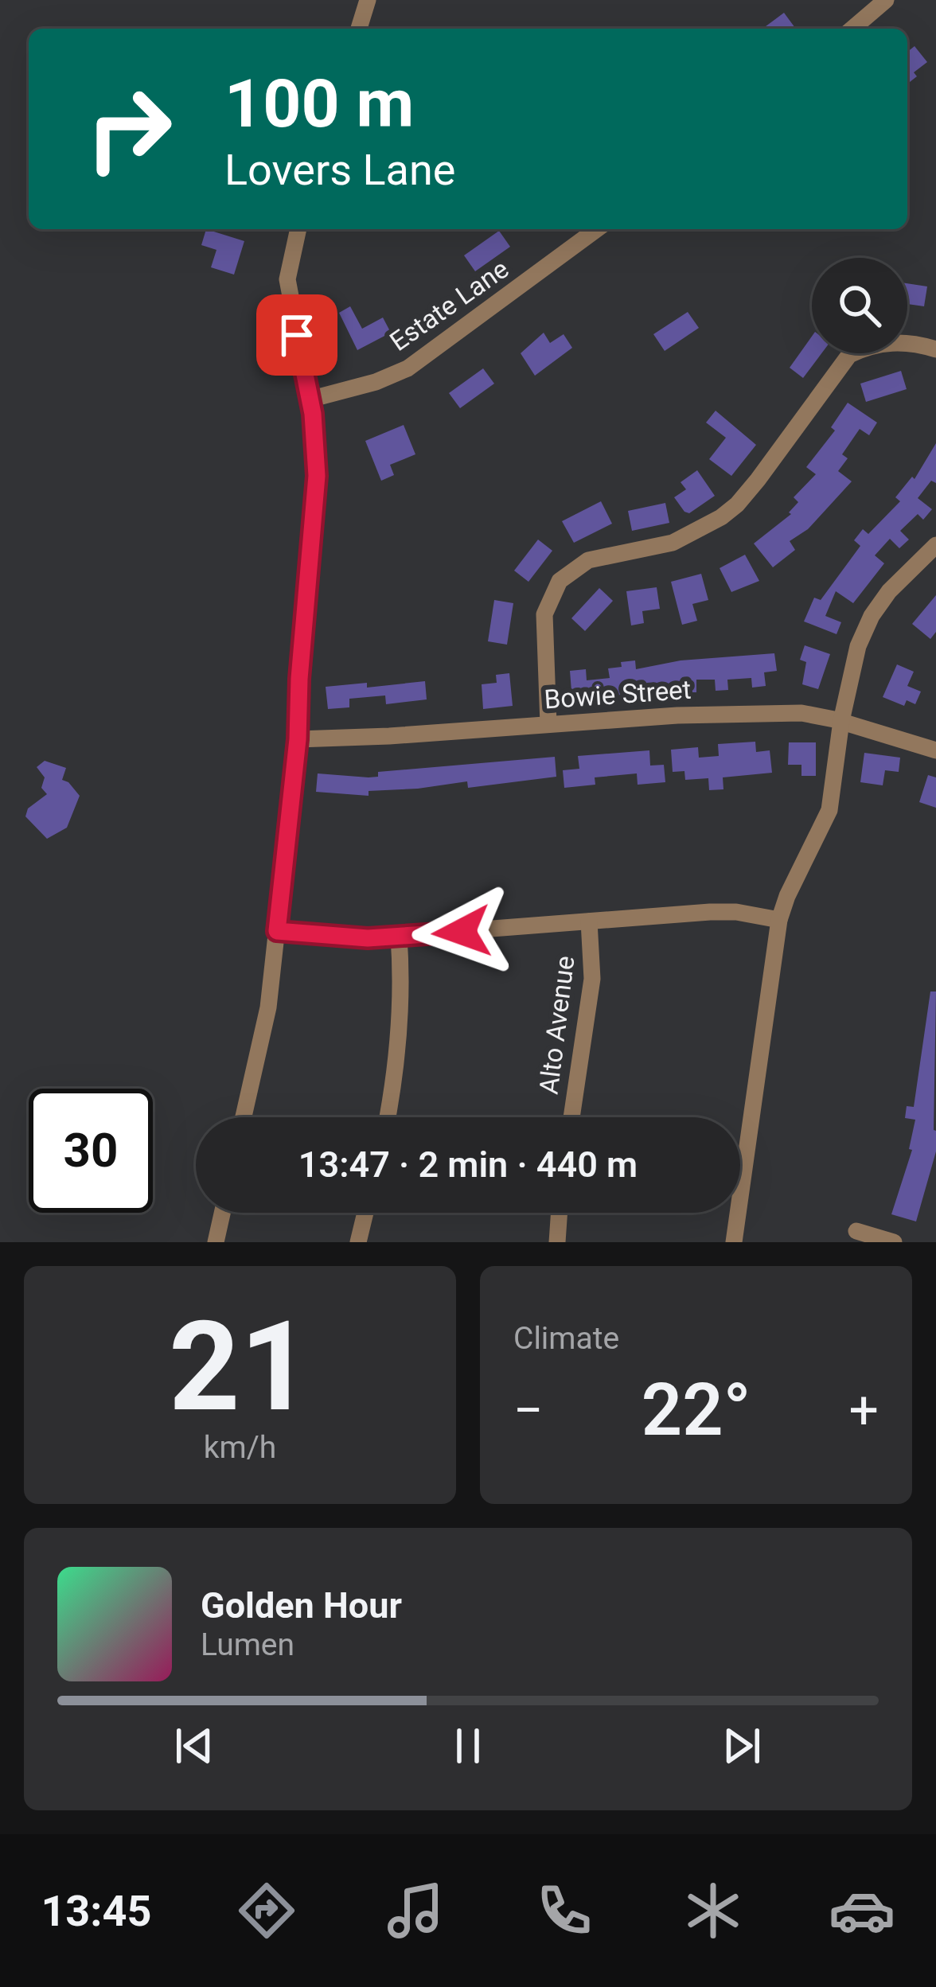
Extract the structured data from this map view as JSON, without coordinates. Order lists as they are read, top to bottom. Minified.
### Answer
{"streets":{"street":["Estate Lane","Bowie Street","Alto Avenue"]},"page":{"turn":["100 m","Lovers Lane"],"limit":"30","trip":"13:47 · 2 min · 440 m","tile":[["21","km/h"],"Climate"],"heat":["−","22°","+"],"song":["Golden Hour","Lumen"],"tabs":"13:45"}}
